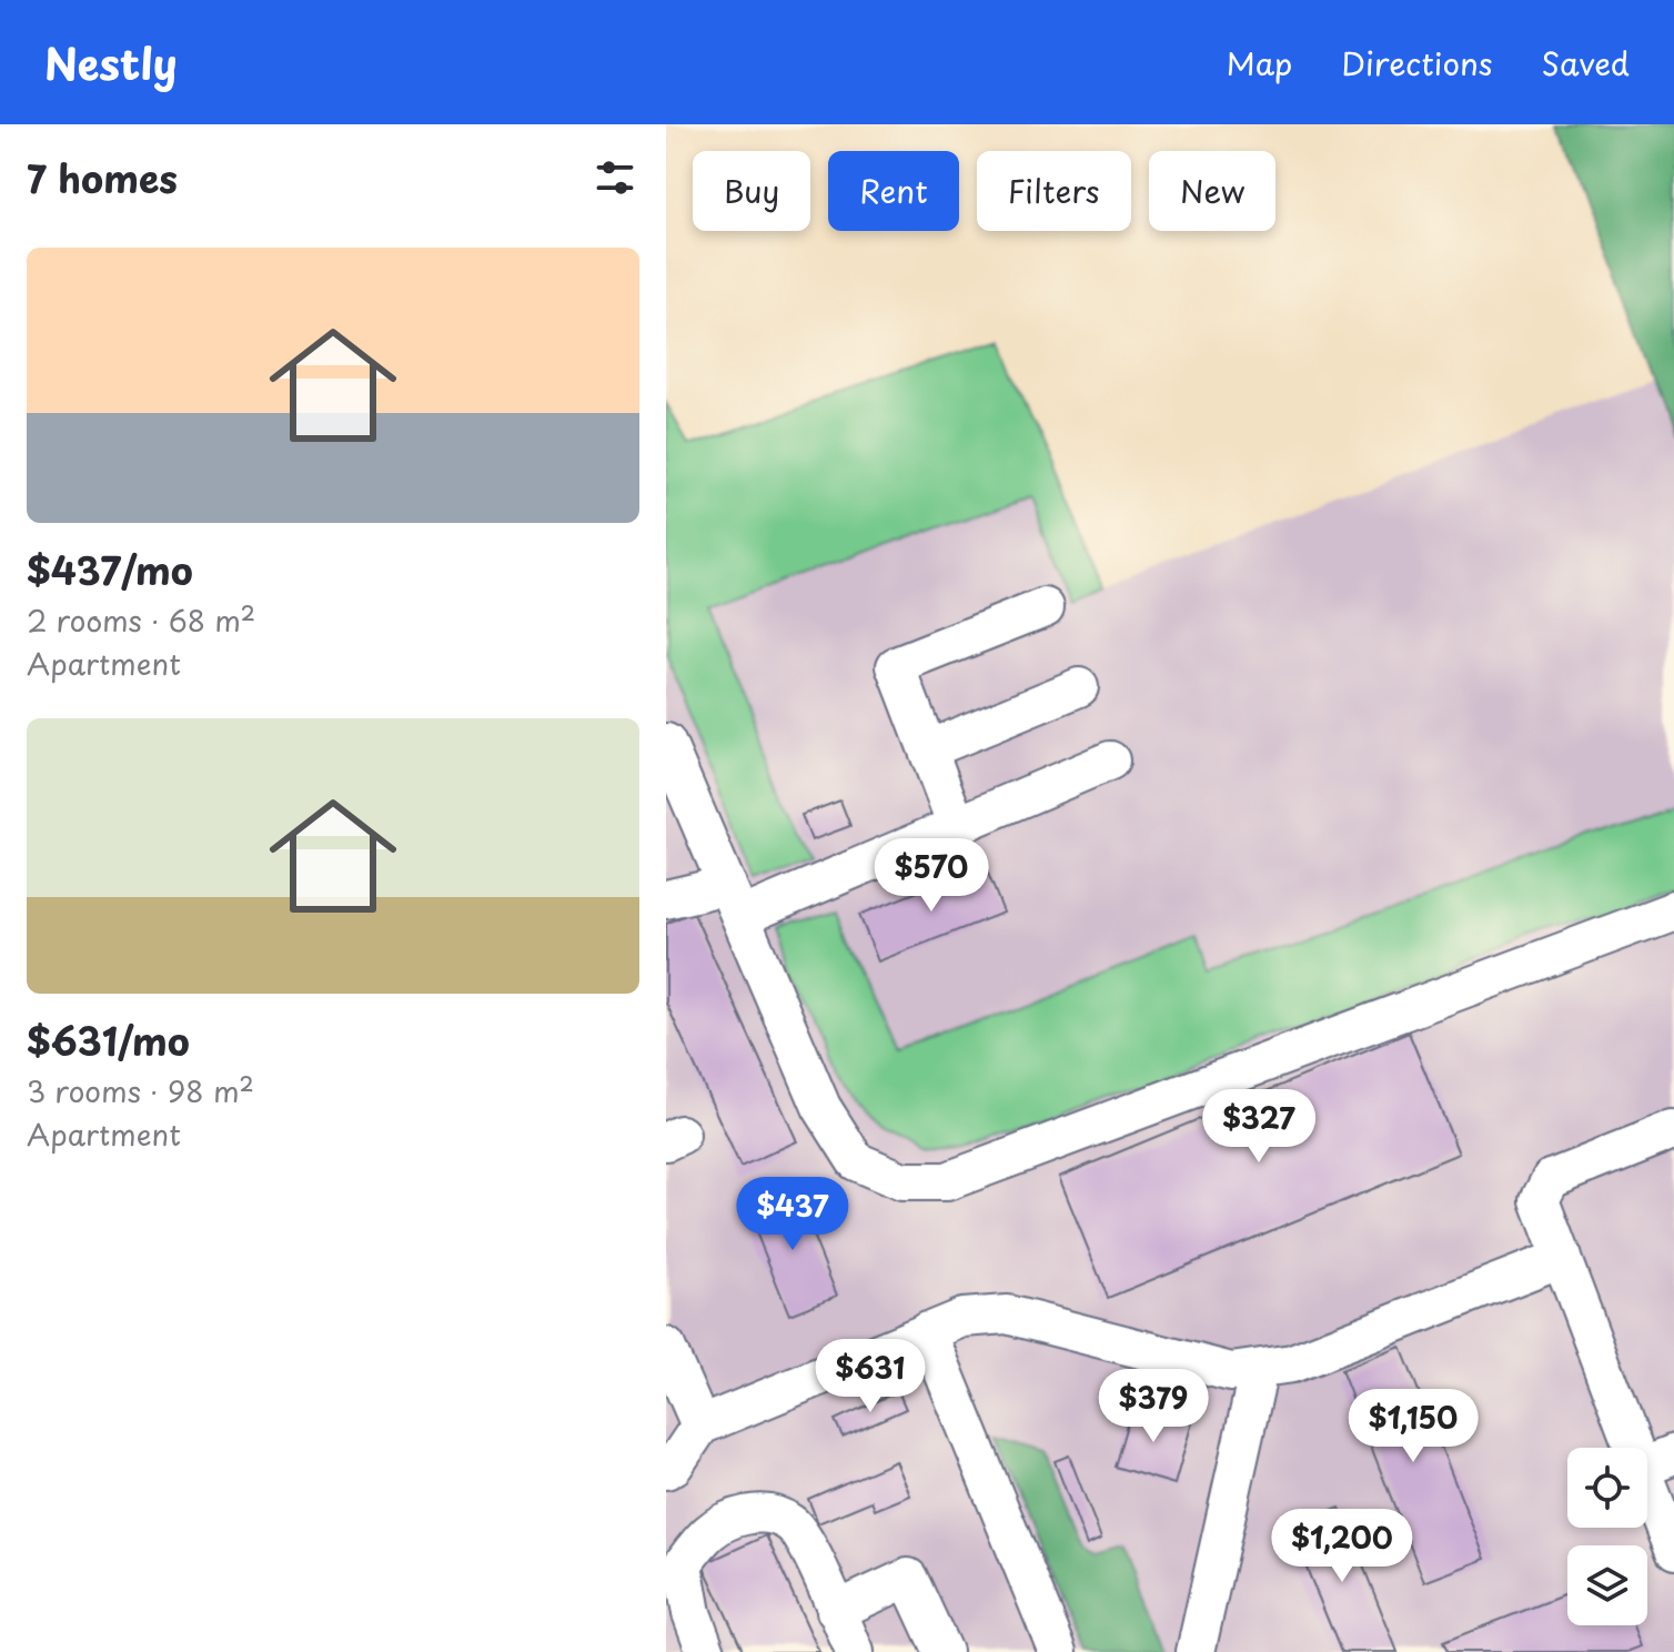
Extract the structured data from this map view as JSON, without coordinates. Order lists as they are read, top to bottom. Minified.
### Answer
{"page":{"header":"Nestly","nav":["Map","Directions","Saved"],"heading":"7 homes","chip":["Buy","Rent","Filters","New"],"list":[{"name":"$437/mo","note":"2 rooms · 68 m² · Apartment"},{"name":"$631/mo","note":"3 rooms · 98 m² · Apartment"}],"price":["$570","$327","$437","$631","$379","$1,150","$1,200"]}}
